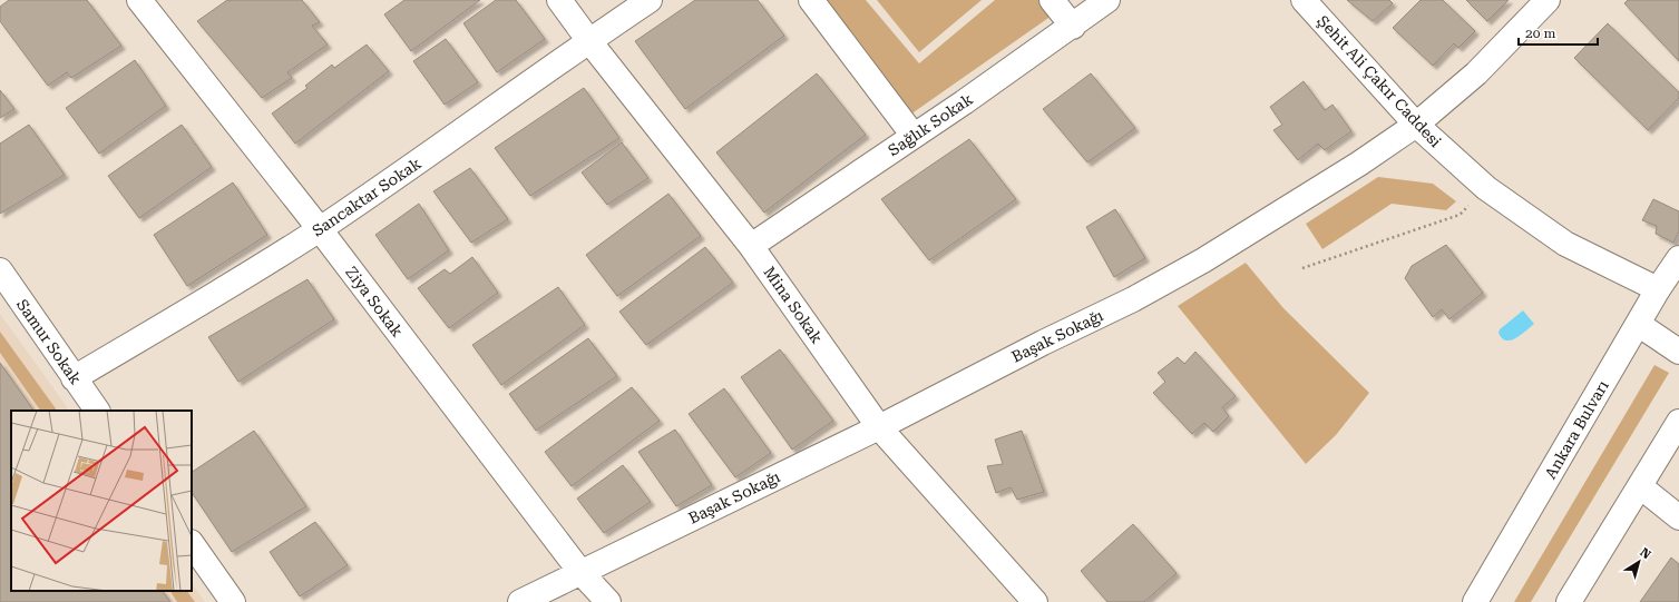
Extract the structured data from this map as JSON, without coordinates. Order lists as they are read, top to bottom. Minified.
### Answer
{"streets":{"street":["Şehit Ali Çakır Caddesi","Sağlık Sokak","Sancaktar Sokak","Ziya Sokak","Mina Sokak","Başak Sokağı","Samur Sokak","Ankara Bulvarı"]},"crossings":[["Şehit Ali Çakır Caddesi","Başak Sokağı"],["Şehit Ali Çakır Caddesi","Ankara Bulvarı"],["Sağlık Sokak","Mina Sokak"],["Sancaktar Sokak","Ziya Sokak"],["Sancaktar Sokak","Mina Sokak"],["Sancaktar Sokak","Samur Sokak"],["Ziya Sokak","Başak Sokağı"],["Mina Sokak","Başak Sokağı"]],"scale_bar":"20 m","north":"top right"}
